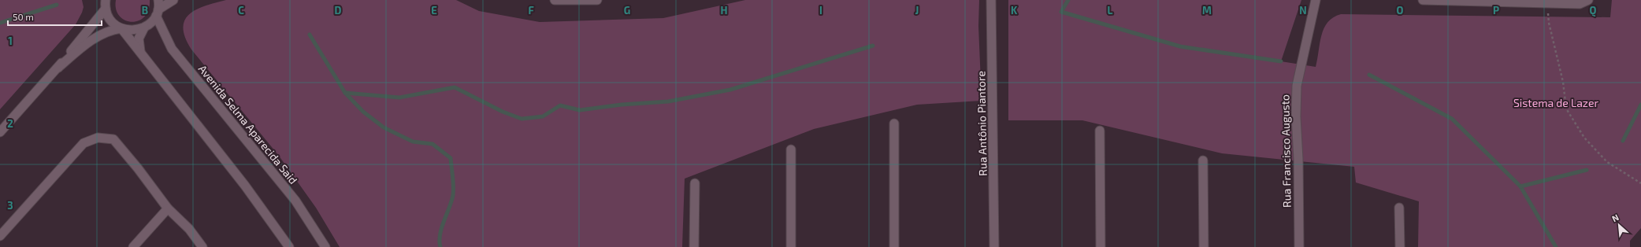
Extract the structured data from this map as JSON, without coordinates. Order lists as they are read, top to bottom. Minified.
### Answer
{"streets":{"street":["Rua Antônio Piantore","Avenida Selma Aparecida Said","Rua Francisco Augusto"]},"parks":["Sistema de Lazer"],"scale_bar":"50 m","north":"top left","grid":{"columns":["B","C","D","E","F","G","H","I","J","K","L","M","N","O","P","Q"],"rows":["1","2","3"]}}
